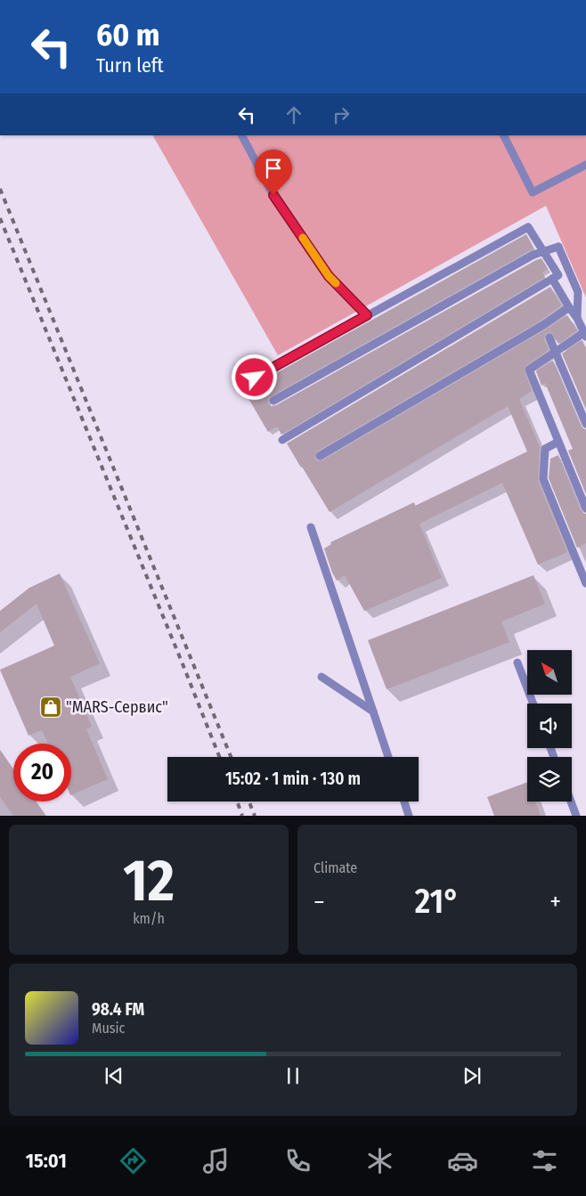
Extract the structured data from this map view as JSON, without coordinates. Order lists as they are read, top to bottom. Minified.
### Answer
{"places":{"shop":["\"MARS-Сервис\""]},"north":"top left","page":{"turn":["60 m","Turn left"],"limit":"20","trip":"15:02 · 1 min · 130 m","tile":[["12","km/h"],"Climate"],"heat":["−","21°","+"],"song":["98.4 FM","Music"],"tabs":"15:01"}}
